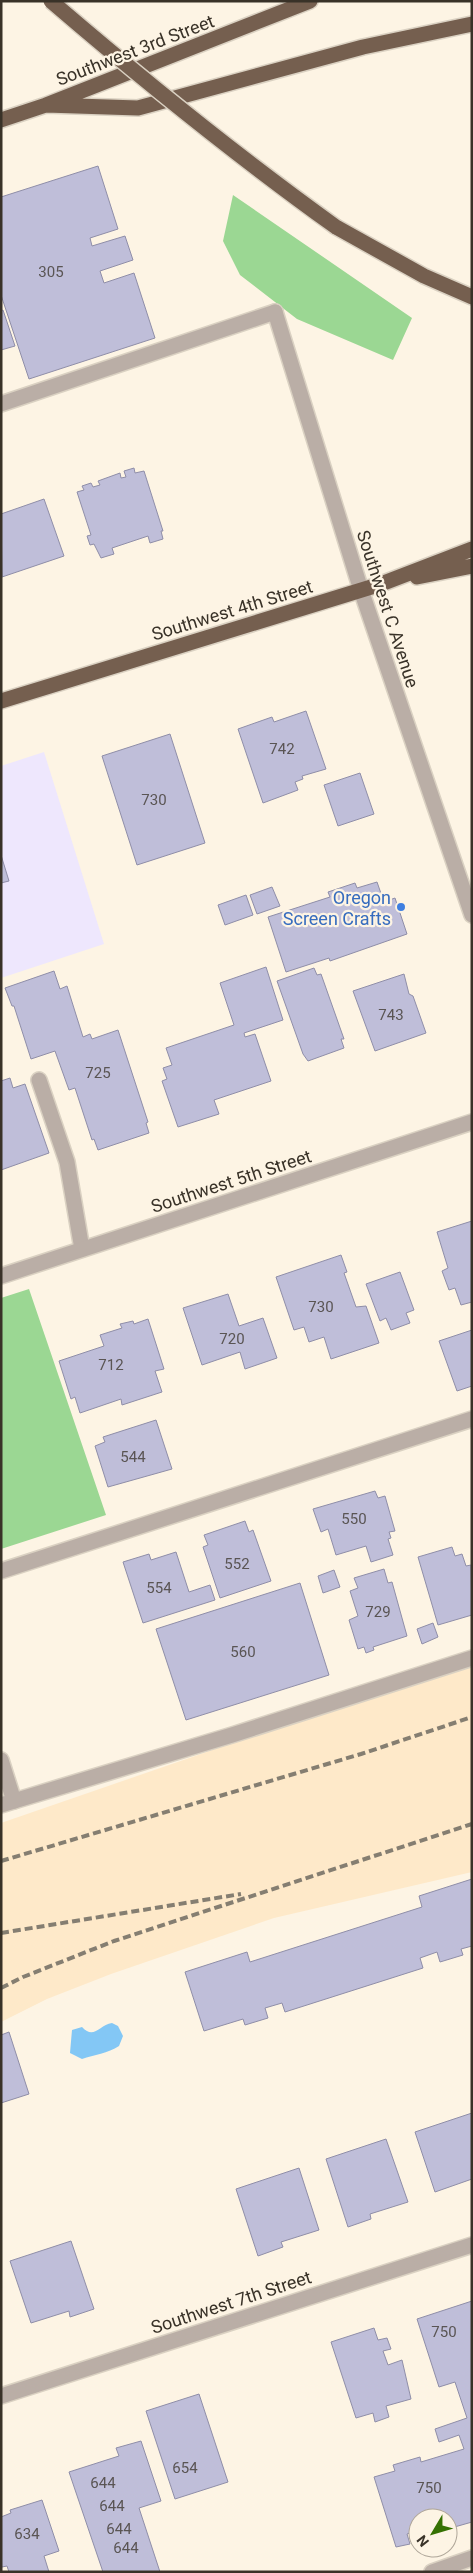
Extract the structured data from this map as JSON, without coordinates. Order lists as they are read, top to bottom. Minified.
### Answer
{"streets":{"highway":["Southwest 3rd Street","Southwest 4th Street"],"street":["Southwest C Avenue","Southwest 5th Street","Southwest 7th Street"]},"crossings":[["Southwest C Avenue","Southwest 4th Street"]],"places":["Oregon Screen Crafts"],"house_numbers":["305","742","730","743","725","730","720","712","544","550","552","554","729","560","750","654","644","750","644","644","634","644"],"north":"bottom left"}
